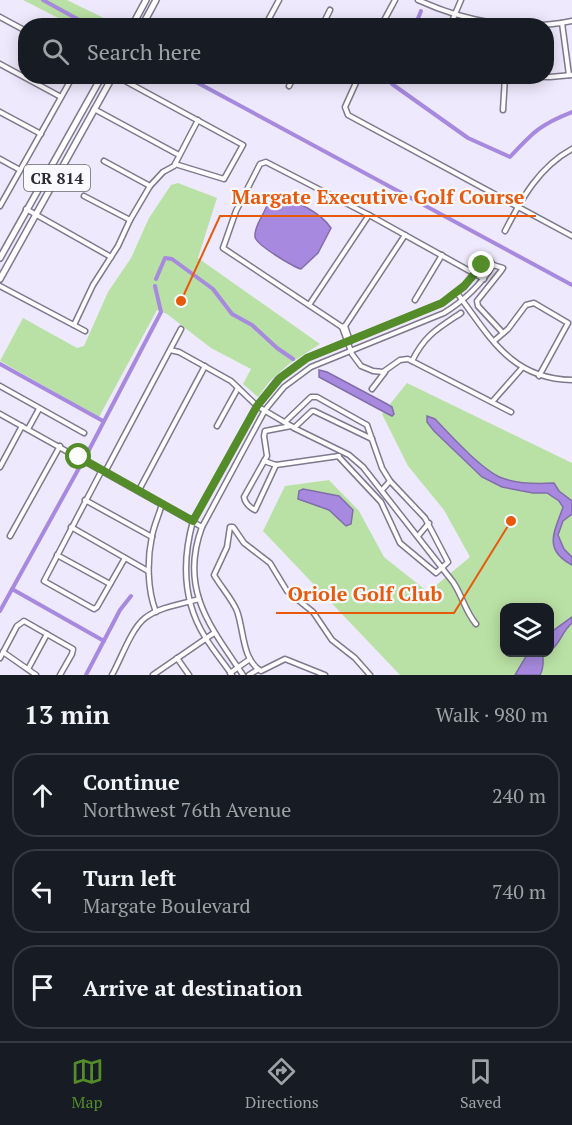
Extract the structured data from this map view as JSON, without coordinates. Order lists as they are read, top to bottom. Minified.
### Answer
{"streets":{"main road":["CR 814"]},"places":["Margate Executive Golf Course","Oriole Golf Club"],"page":{"search":"Search here","heading":["13 min","Walk · 980 m"],"list":[["Continue","Northwest 76th Avenue","240 m"],["Turn left","Margate Boulevard","740 m"],"Arrive at destination"],"nav":["Map","Directions","Saved"]}}
